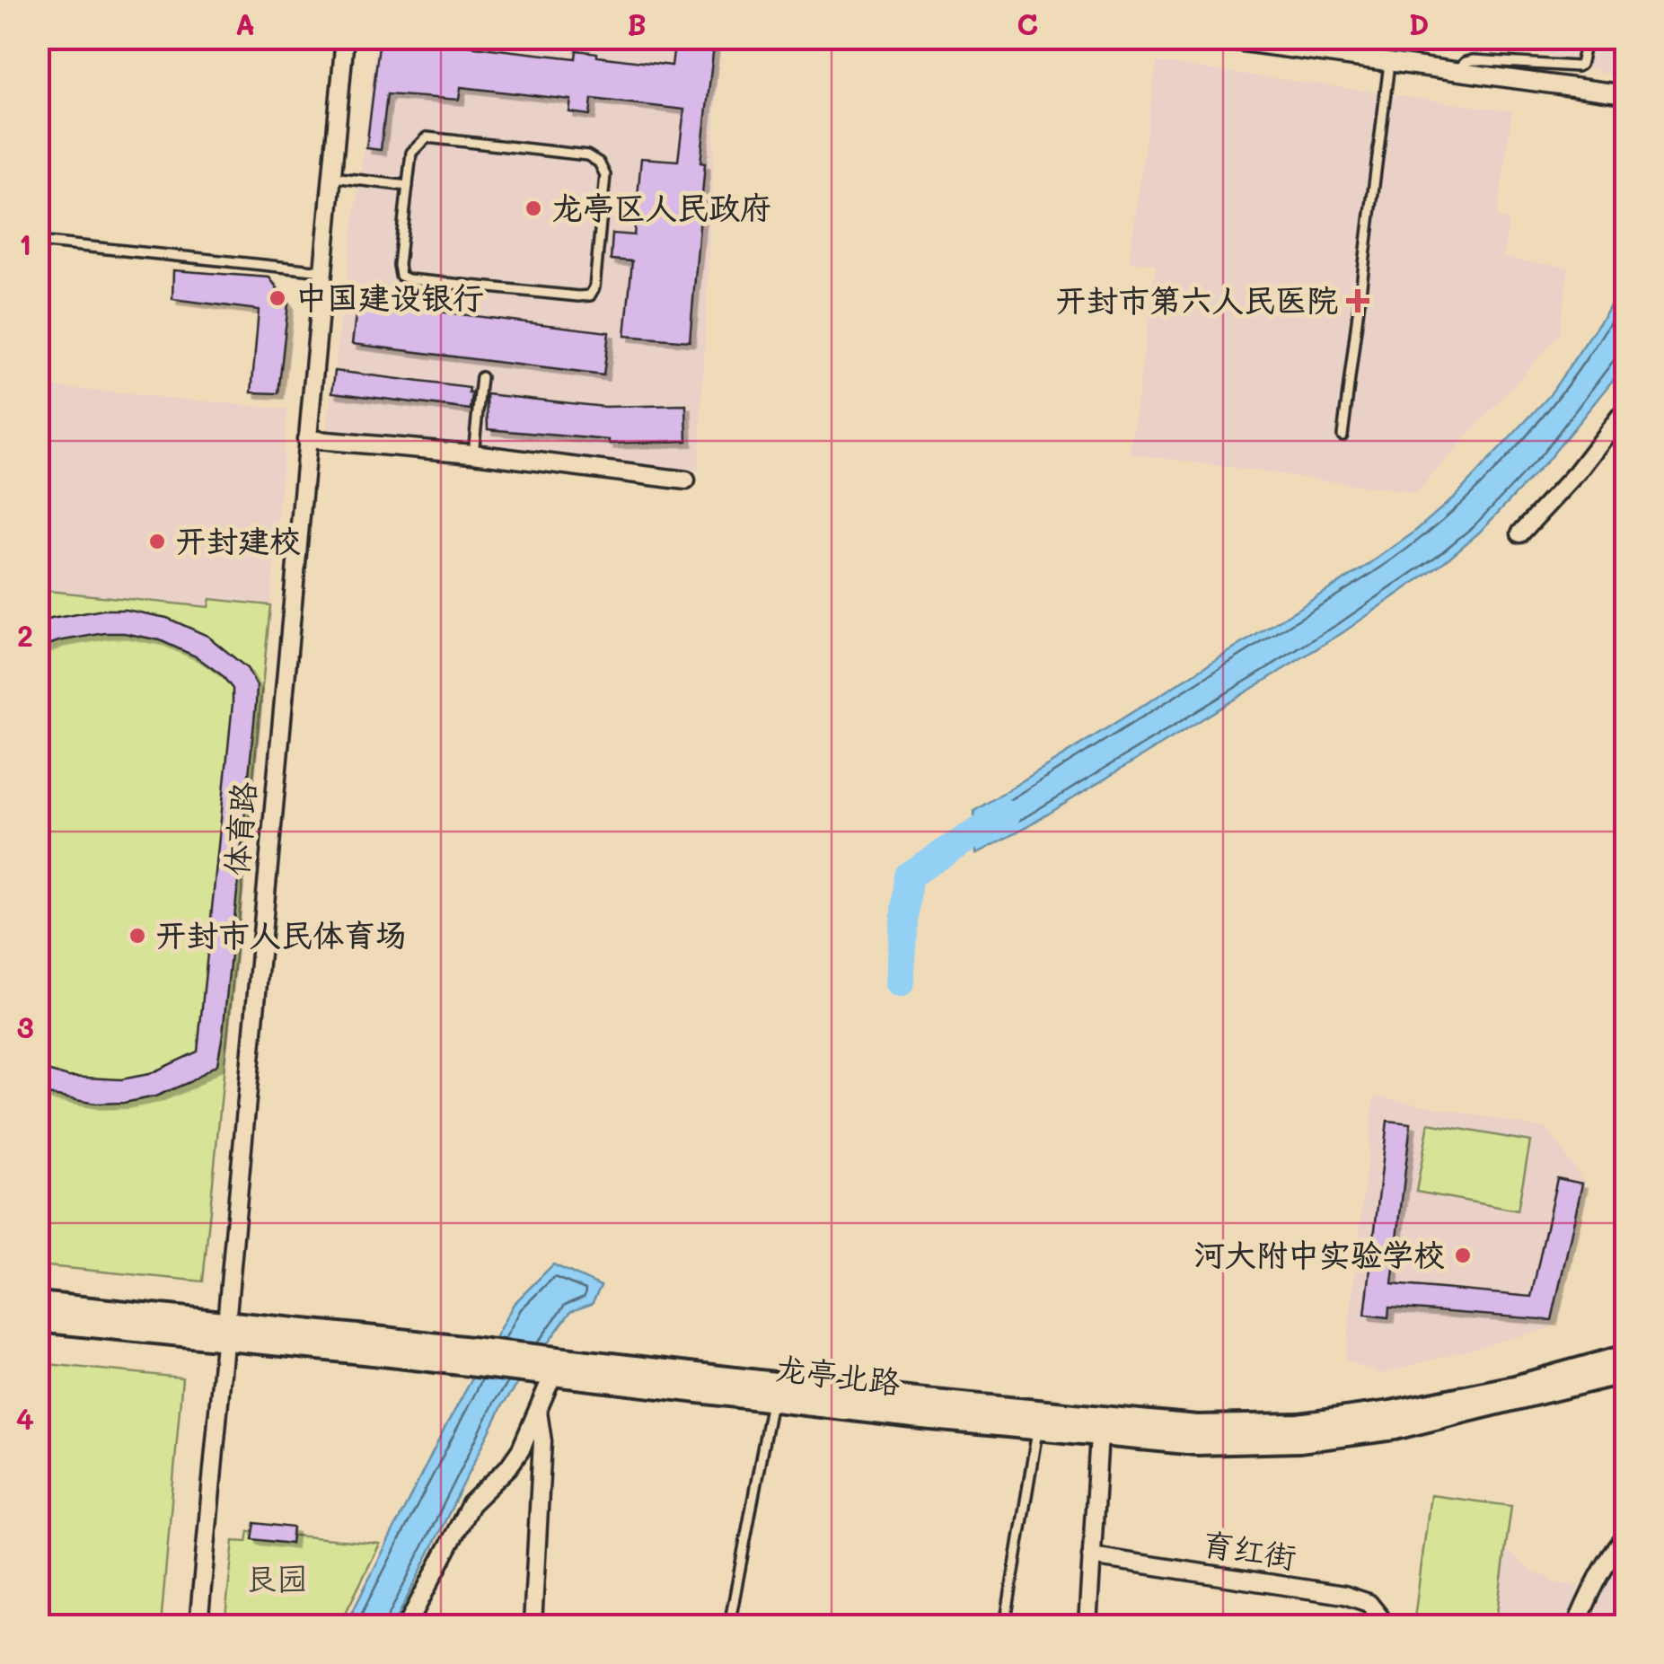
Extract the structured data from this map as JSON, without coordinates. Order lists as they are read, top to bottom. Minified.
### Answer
{"streets":{"main road":["龙亭北路"],"street":["体育路","育红街"]},"crossings":[["体育路","龙亭北路"]],"parks":["艮园"],"places":{"other":["龙亭区人民政府","中国建设银行","开封建校","开封市人民体育场","河大附中实验学校"],"health":["开封市第六人民医院"]},"grid":{"columns":["A","B","C","D"],"rows":["1","2","3","4"]}}
